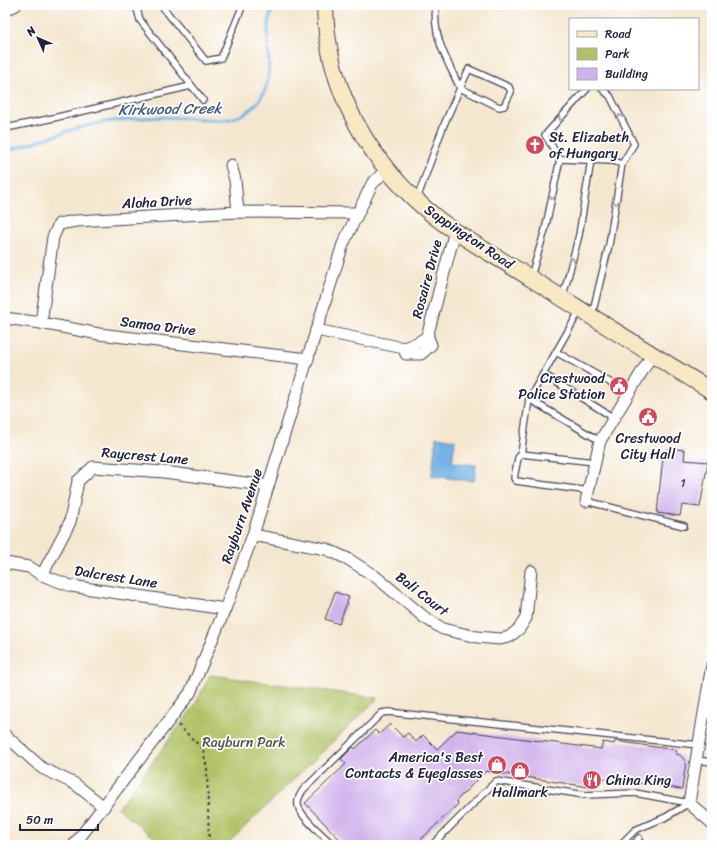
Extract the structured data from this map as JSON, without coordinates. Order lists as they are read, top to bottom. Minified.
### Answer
{"streets":{"main road":["Sappington Road"],"street":["Aloha Drive","Rosaire Drive","Samoa Drive","Raycrest Lane","Rayburn Avenue","Dalcrest Lane","Bali Court"]},"crossings":[["Aloha Drive","Samoa Drive"],["Aloha Drive","Rayburn Avenue"],["Sappington Road","Rosaire Drive"],["Sappington Road","Rayburn Avenue"],["Rosaire Drive","Rayburn Avenue"],["Samoa Drive","Rayburn Avenue"],["Raycrest Lane","Rayburn Avenue"],["Raycrest Lane","Dalcrest Lane"],["Rayburn Avenue","Dalcrest Lane"],["Rayburn Avenue","Bali Court"]],"water":["Kirkwood Creek"],"parks":["Rayburn Park"],"places":{"church":["St. Elizabeth of Hungary"],"public building":["Crestwood Police Station","Crestwood City Hall"],"shop":["America's Best Contacts & Eyeglasses","Hallmark"],"restaurant":["China King"]},"house_numbers":["1"],"legend":["Road","Park","Building"],"scale_bar":"50 m","north":"top left"}
